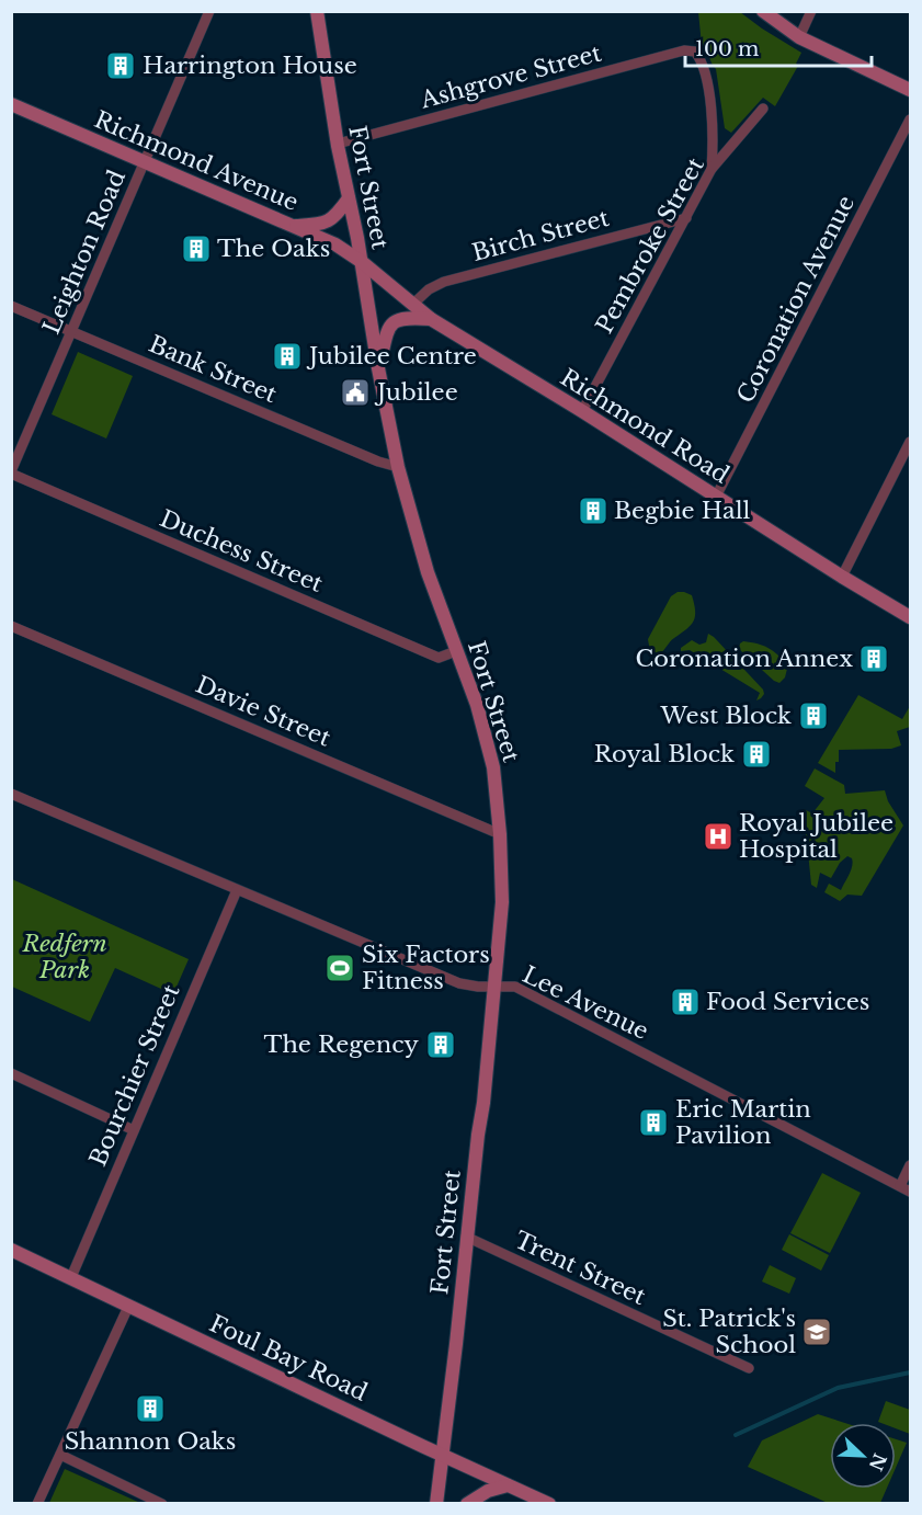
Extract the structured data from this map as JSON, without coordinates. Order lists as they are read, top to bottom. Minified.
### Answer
{"streets":{"main road":["Richmond Avenue","Fort Street","Richmond Road","Foul Bay Road"],"street":["Ashgrove Street","Birch Street","Pembroke Street","Leighton Road","Coronation Avenue","Bank Street","Duchess Street","Davie Street","Lee Avenue","Bourchier Street","Trent Street"]},"crossings":[["Ashgrove Street","Fort Street"],["Ashgrove Street","Pembroke Street"],["Richmond Avenue","Fort Street"],["Richmond Avenue","Leighton Road"],["Richmond Avenue","Richmond Road"],["Fort Street","Bank Street"],["Fort Street","Richmond Road"],["Fort Street","Duchess Street"],["Fort Street","Davie Street"],["Fort Street","Lee Avenue"],["Fort Street","Trent Street"],["Fort Street","Foul Bay Road"],["Birch Street","Pembroke Street"],["Birch Street","Richmond Road"],["Pembroke Street","Richmond Road"],["Leighton Road","Bank Street"],["Leighton Road","Duchess Street"],["Coronation Avenue","Richmond Road"],["Lee Avenue","Bourchier Street"],["Bourchier Street","Foul Bay Road"]],"parks":["Redfern Park"],"places":{"building":["Harrington House","The Oaks","Jubilee Centre","Begbie Hall","Coronation Annex","West Block","Royal Block","Food Services","The Regency","Eric Martin Pavilion","Shannon Oaks"],"public building":["Jubilee"],"hospital":["Royal Jubilee Hospital"],"sports":["Six Factors Fitness"],"school or university":["St. Patrick's School"]},"scale_bar":"100 m","north":"bottom right"}
